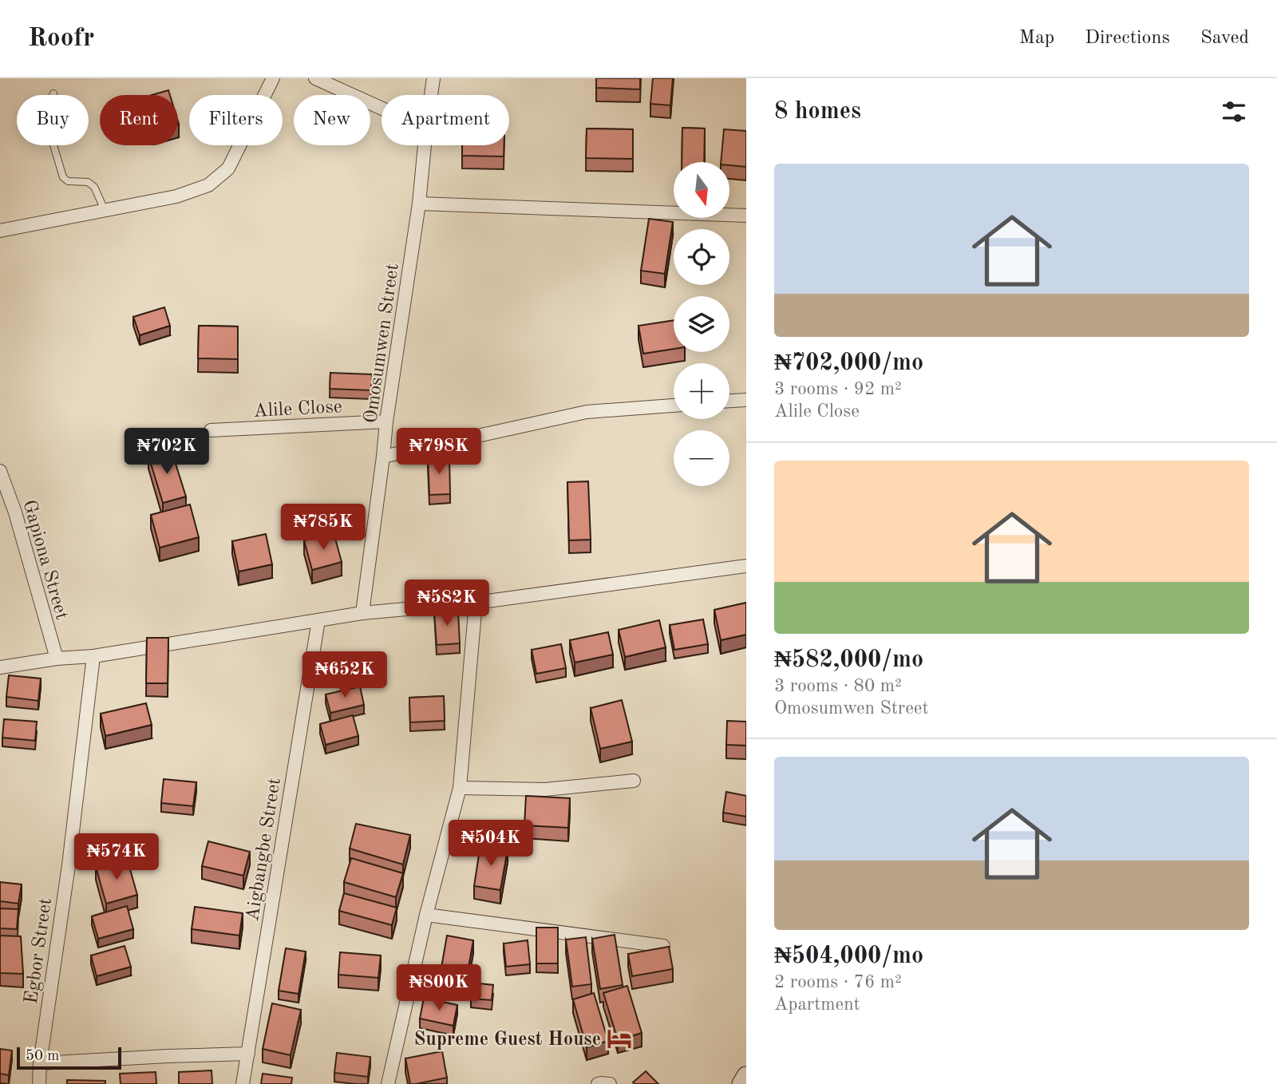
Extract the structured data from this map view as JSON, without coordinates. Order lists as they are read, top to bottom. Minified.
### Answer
{"streets":{"street":["Omosumwen Street","Alile Close","Gapiona Street","Aigbangbe Street","Egbor Street"]},"crossings":[["Omosumwen Street","Alile Close"]],"places":{"hotel":["Supreme Guest House"]},"scale_bar":"50 m","north":"bottom","page":{"header":"Roofr","nav":["Map","Directions","Saved"],"heading":"8 homes","chip":["Buy","Rent","Filters","New","Apartment"],"list":[{"name":"₦702,000/mo","note":"3 rooms · 92 m² · Alile Close"},{"name":"₦582,000/mo","note":"3 rooms · 80 m² · Omosumwen Street"},{"name":"₦504,000/mo","note":"2 rooms · 76 m² · Apartment"}],"map_buttons":["+","−"],"price":["₦702K","₦798K","₦785K","₦582K","₦652K","₦504K","₦574K","₦800K"],"scale":"50 m"}}
